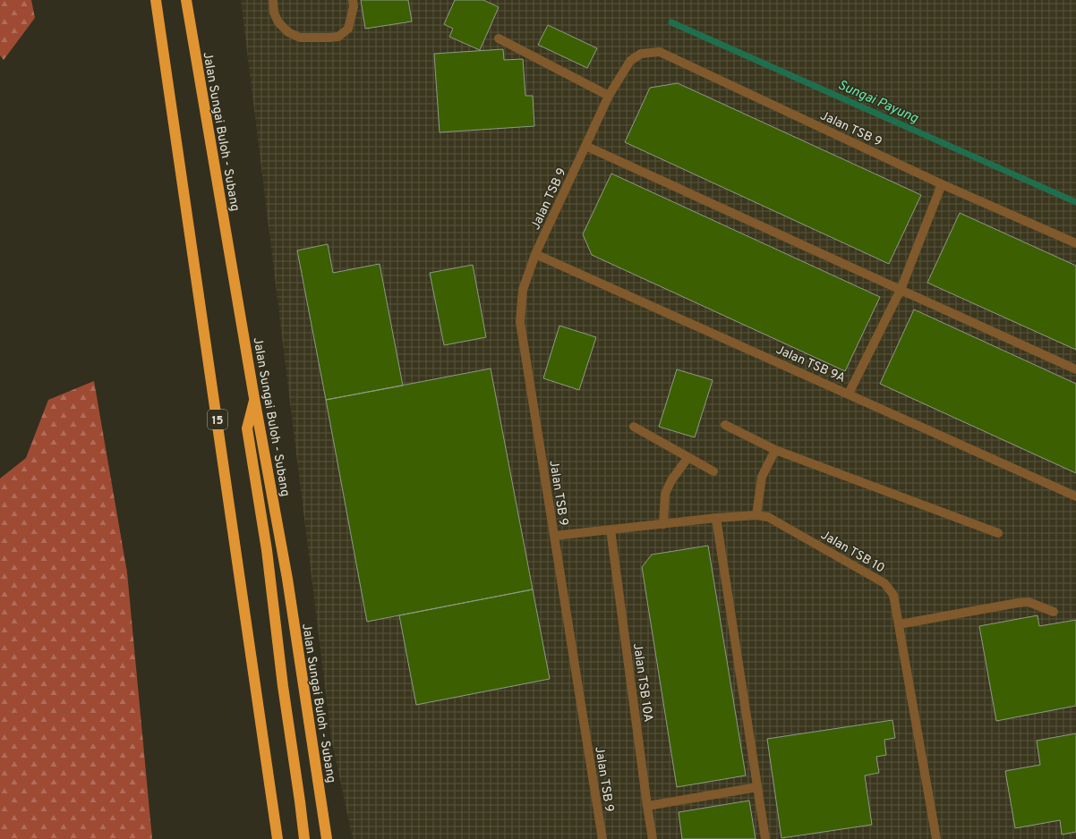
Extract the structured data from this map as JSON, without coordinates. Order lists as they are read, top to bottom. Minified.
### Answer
{"streets":{"highway":["Jalan Sungai Buloh - Subang","15"],"street":["Jalan TSB 9","Jalan TSB 9A","Jalan TSB 10","Jalan TSB 10A"]},"crossings":[["Jalan TSB 9","Jalan TSB 9A"],["Jalan TSB 9","Jalan TSB 10"],["Jalan TSB 10","Jalan TSB 10A"]],"water":["Sungai Payung"]}
